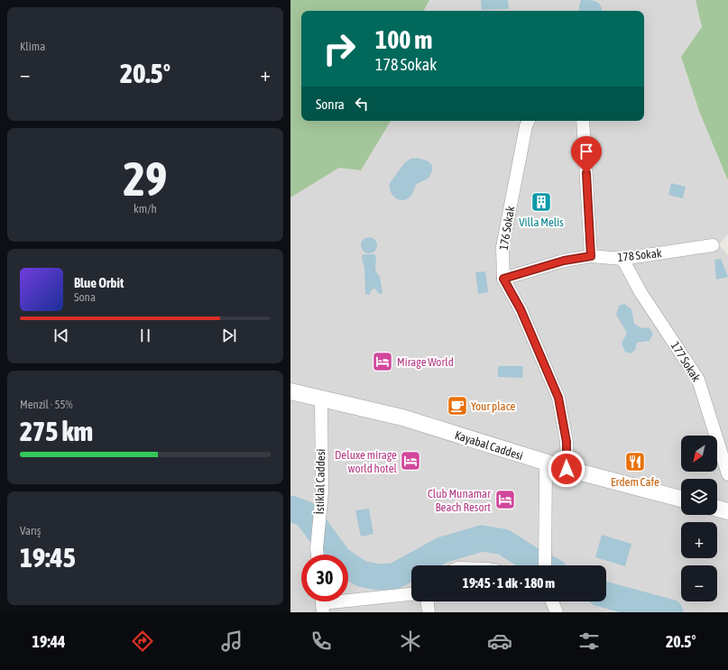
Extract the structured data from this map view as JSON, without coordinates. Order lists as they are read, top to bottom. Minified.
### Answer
{"streets":{"street":["176 Sokak","178 Sokak","177 Sokak","Kayabal Caddesi","İstiklal Caddesi"]},"crossings":[["176 Sokak","178 Sokak"],["176 Sokak","Kayabal Caddesi"],["178 Sokak","177 Sokak"],["Kayabal Caddesi","İstiklal Caddesi"]],"places":{"building":["Villa Melis"],"hotel":["Mirage World","Deluxe mirage world hotel","Club Munamar Beach Resort"],"cafe":["Your place"],"restaurant":["Erdem Cafe"]},"north":"bottom left","page":{"tile":["Klima",["29","km/h"],["Menzil · 55%","275 km"],["Varış","19:45"]],"turn":["100 m","178 Sokak"],"heat":["−","20.5°","+"],"then":"Sonra","song":["Blue Orbit","Sona"],"map_buttons":["+","−"],"limit":"30","trip":"19:45 · 1 dk · 180 m","tabs":["19:44","20.5°"]}}
